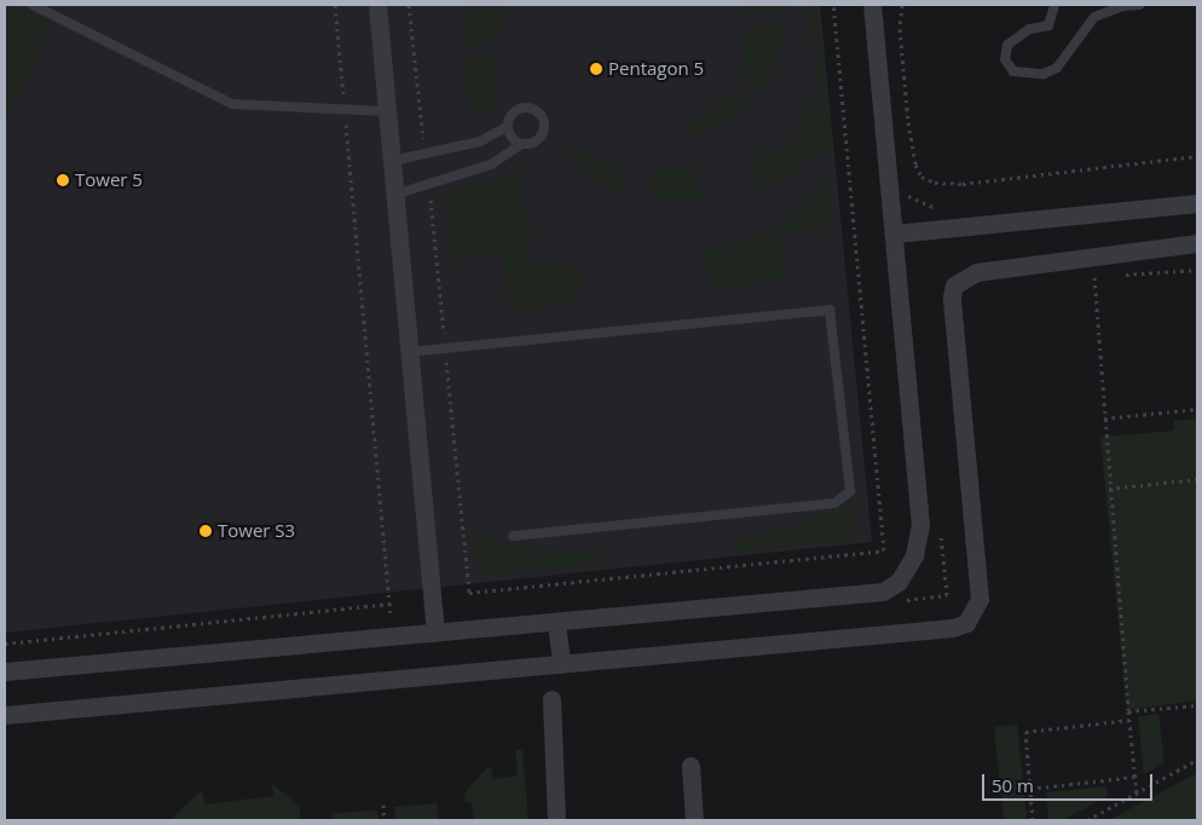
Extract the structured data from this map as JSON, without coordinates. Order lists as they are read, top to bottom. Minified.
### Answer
{"places":["Pentagon 5","Tower 5","Tower S3"],"scale_bar":"50 m"}
